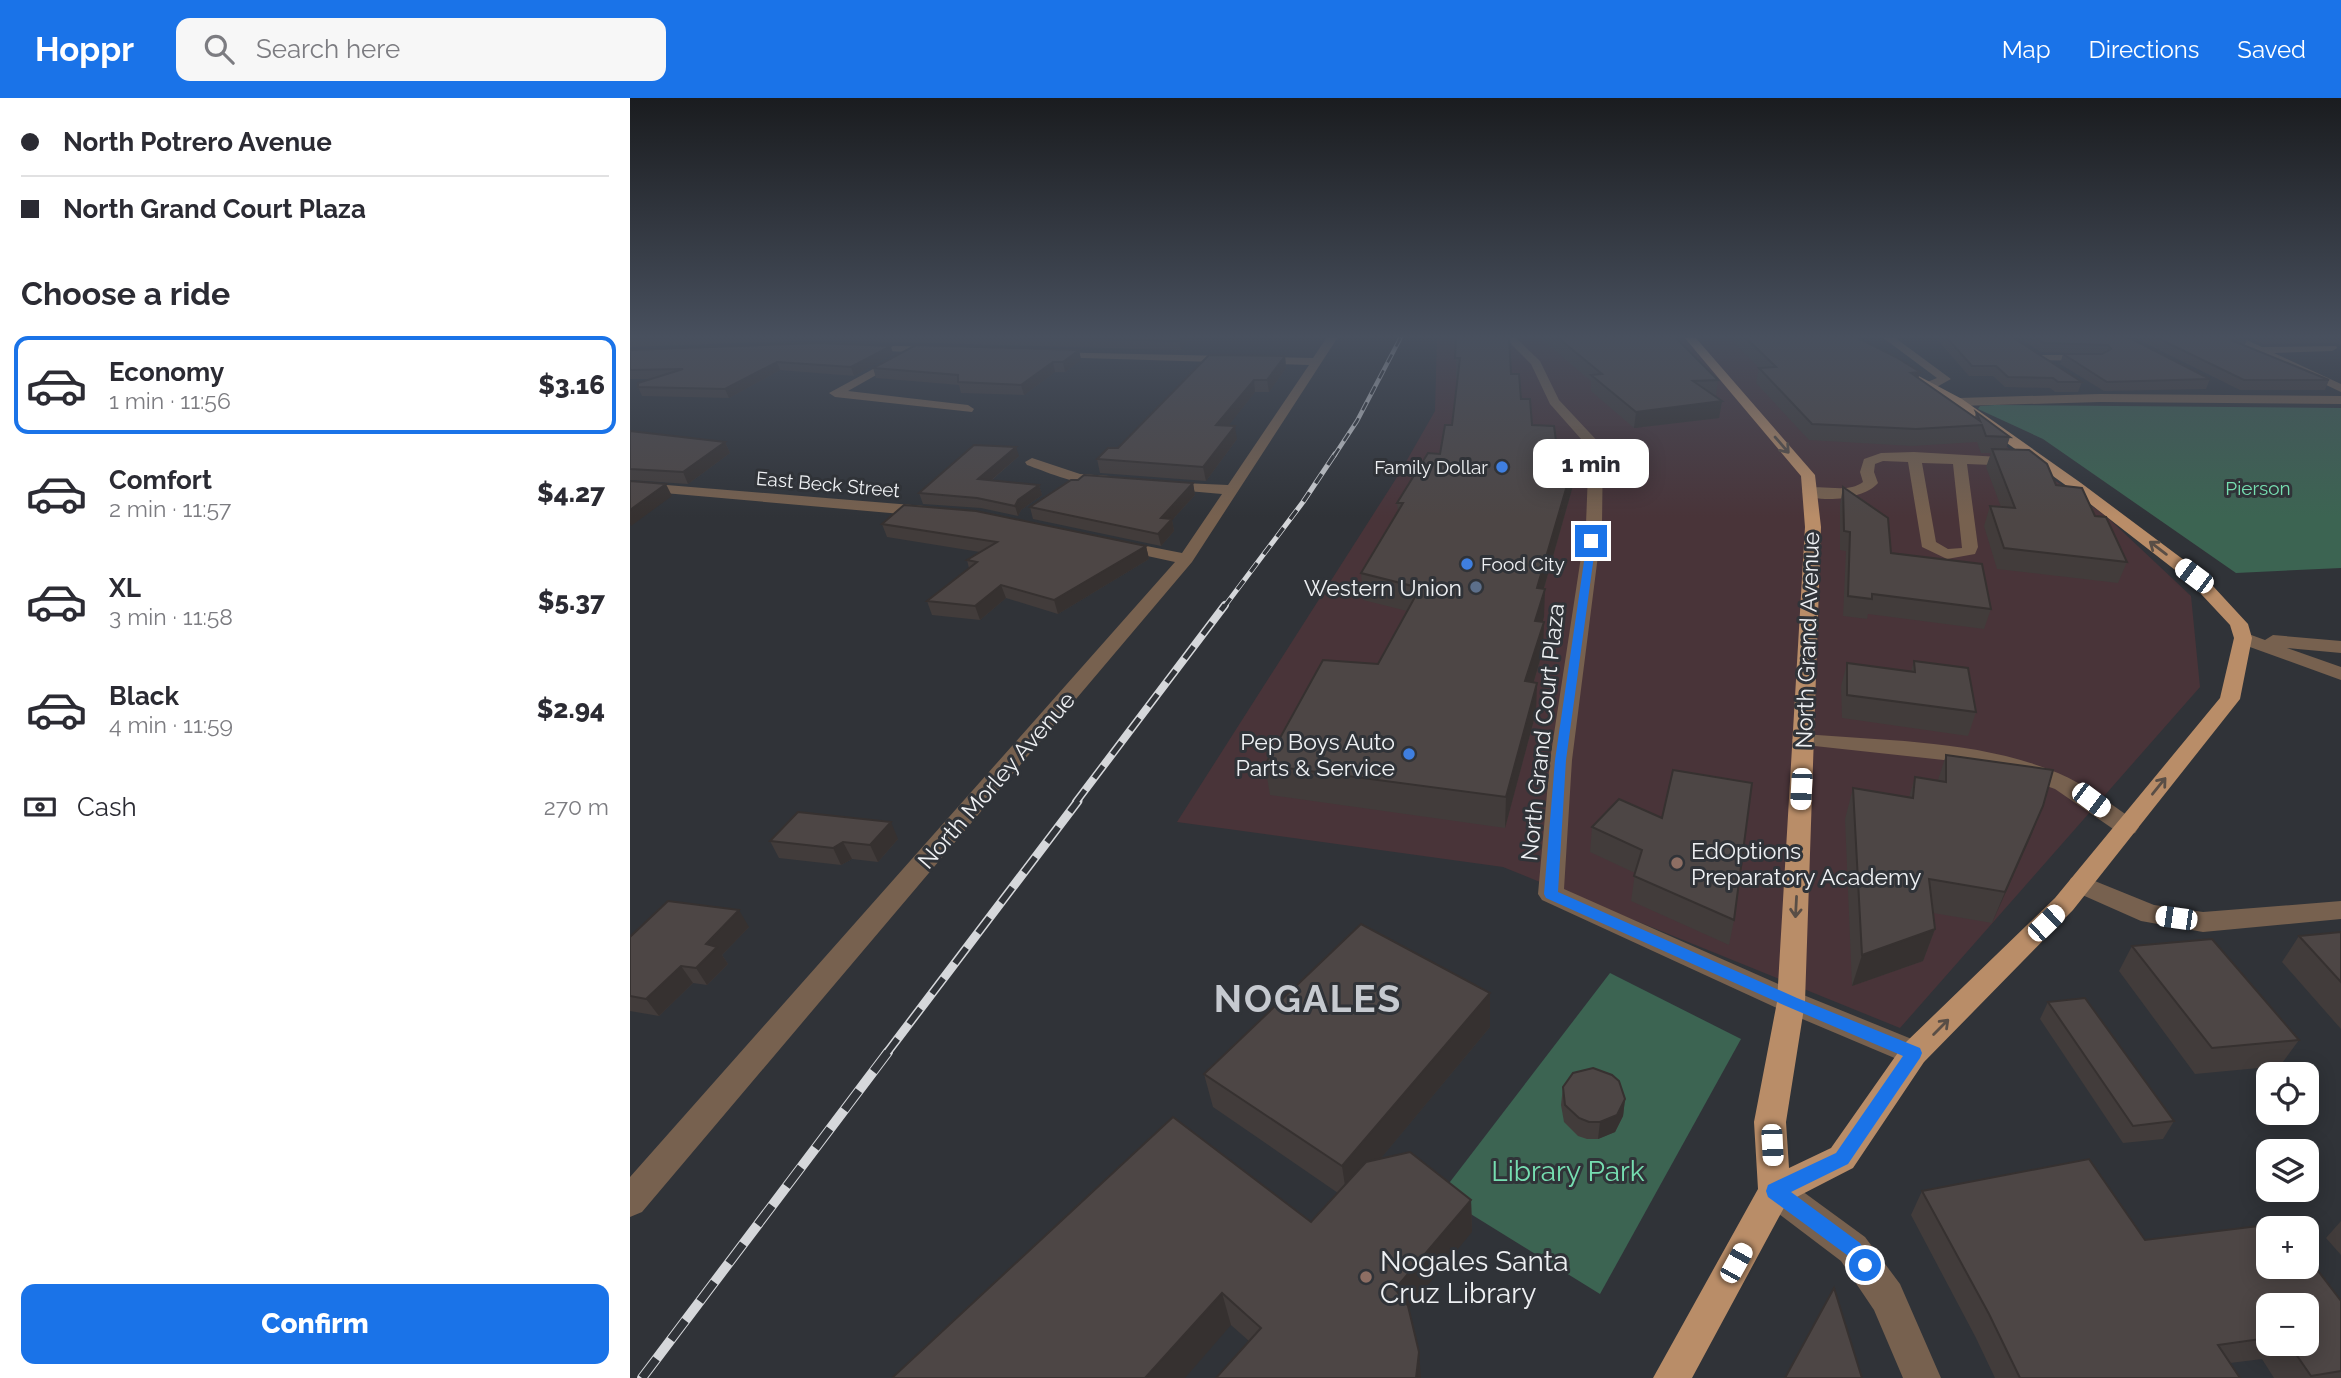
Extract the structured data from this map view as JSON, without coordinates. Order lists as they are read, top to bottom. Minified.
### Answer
{"streets":{"main road":["North Grand Avenue"],"street":["East Beck Street","North Grand Court Plaza","North Morley Avenue"]},"crossings":[["North Grand Avenue","North Grand Court Plaza"]],"one_way":["North Grand Avenue"],"districts":["NOGALES"],"parks":["Pierson","Library Park"],"places":["Family Dollar","Food City","Western Union","Pep Boys Auto Parts & Service","EdOptions Preparatory Academy","Nogales Santa Cruz Library"],"page":{"header":"Hoppr","search":"Search here","nav":["Map","Directions","Saved"],"banner":["North Potrero Avenue","North Grand Court Plaza"],"heading":"Choose a ride","list":[{"name":"Economy","note":"1 min · 11:56","value":"$3.16"},{"name":"Comfort","note":"2 min · 11:57","value":"$4.27"},{"name":"XL","note":"3 min · 11:58","value":"$5.37"},{"name":"Black","note":"4 min · 11:59","value":"$2.94"}],"bubble":"1 min","pay":["Cash","270 m"],"map_buttons":["+","−"],"buttons":"Confirm"}}
